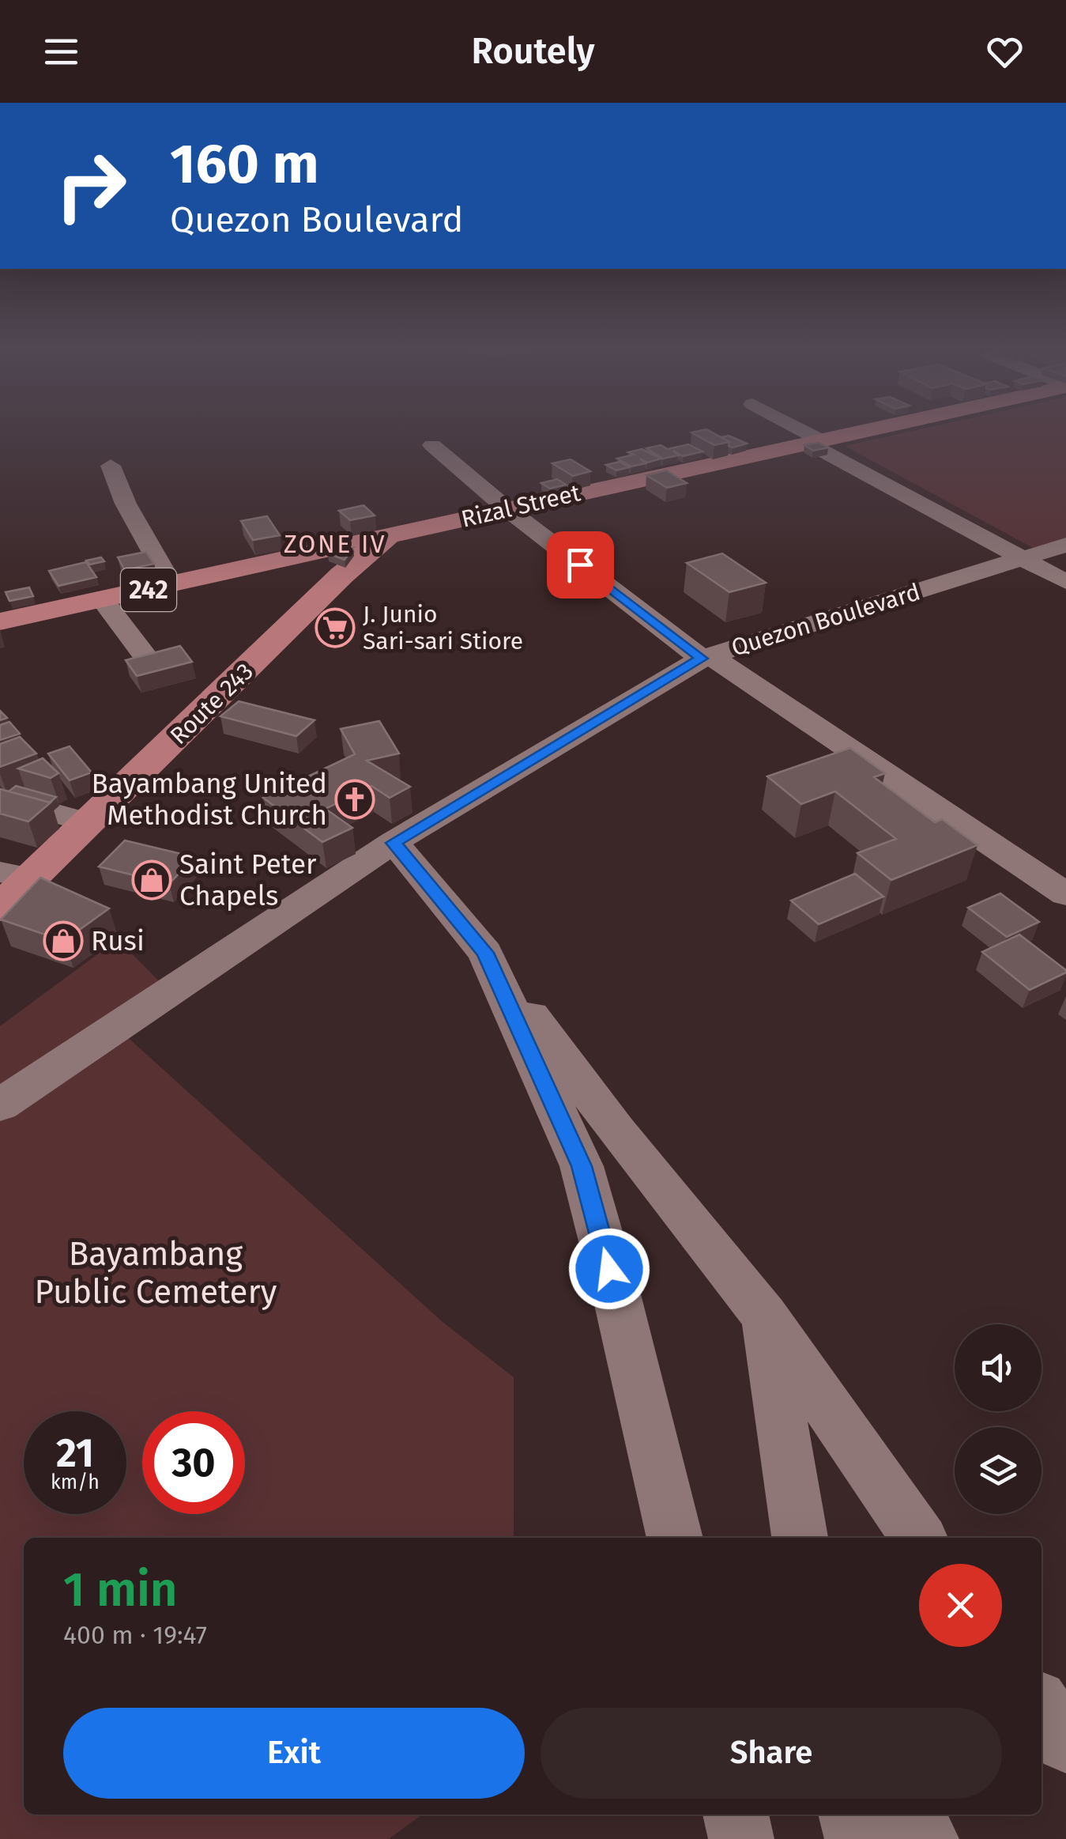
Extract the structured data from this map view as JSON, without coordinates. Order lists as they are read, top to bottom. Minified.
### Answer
{"streets":{"main road":["Rizal Street","242","Route 243"],"street":["Quezon Boulevard"]},"crossings":[["Rizal Street","242"],["Rizal Street","Route 243"],["242","Route 243"]],"districts":["ZONE IV"],"parks":["Bayambang Public Cemetery"],"places":{"supermarket":["J. Junio Sari-sari Stiore"],"church":["Bayambang United Methodist Church"],"shop":["Saint Peter Chapels","Rusi"]},"page":{"header":"Routely","turn":["160 m","Quezon Boulevard"],"speed":"21 km/h","limit":"30","heading":["1 min","400 m · 19:47"],"buttons":["Exit","Share"]}}
